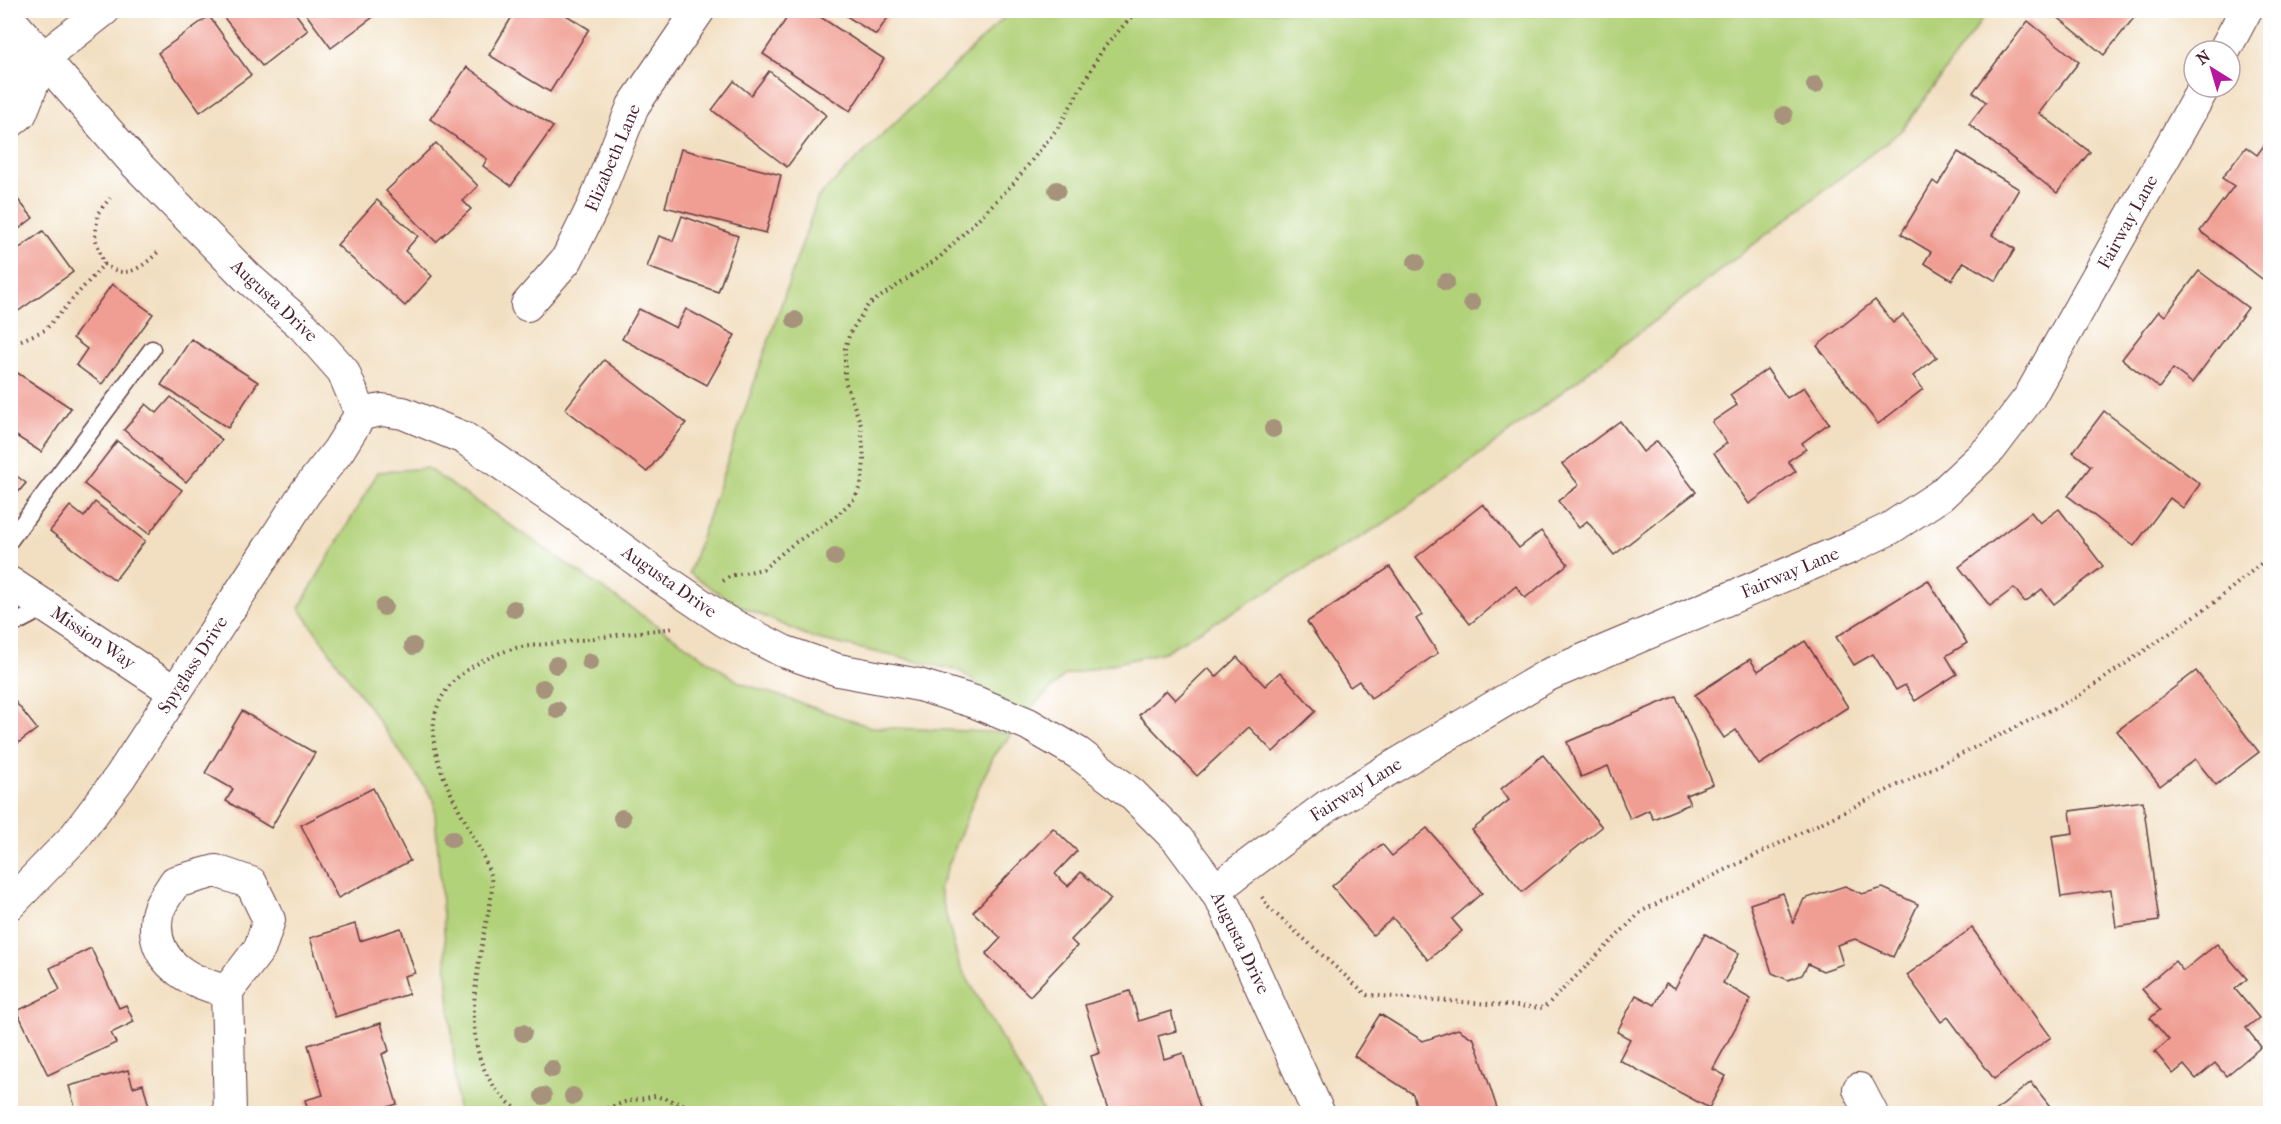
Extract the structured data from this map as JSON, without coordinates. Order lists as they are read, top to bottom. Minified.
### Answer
{"streets":{"street":["Elizabeth Lane","Fairway Lane","Augusta Drive","Mission Way","Spyglass Drive"]},"crossings":[["Fairway Lane","Augusta Drive"],["Augusta Drive","Spyglass Drive"],["Mission Way","Spyglass Drive"]],"north":"top left"}
